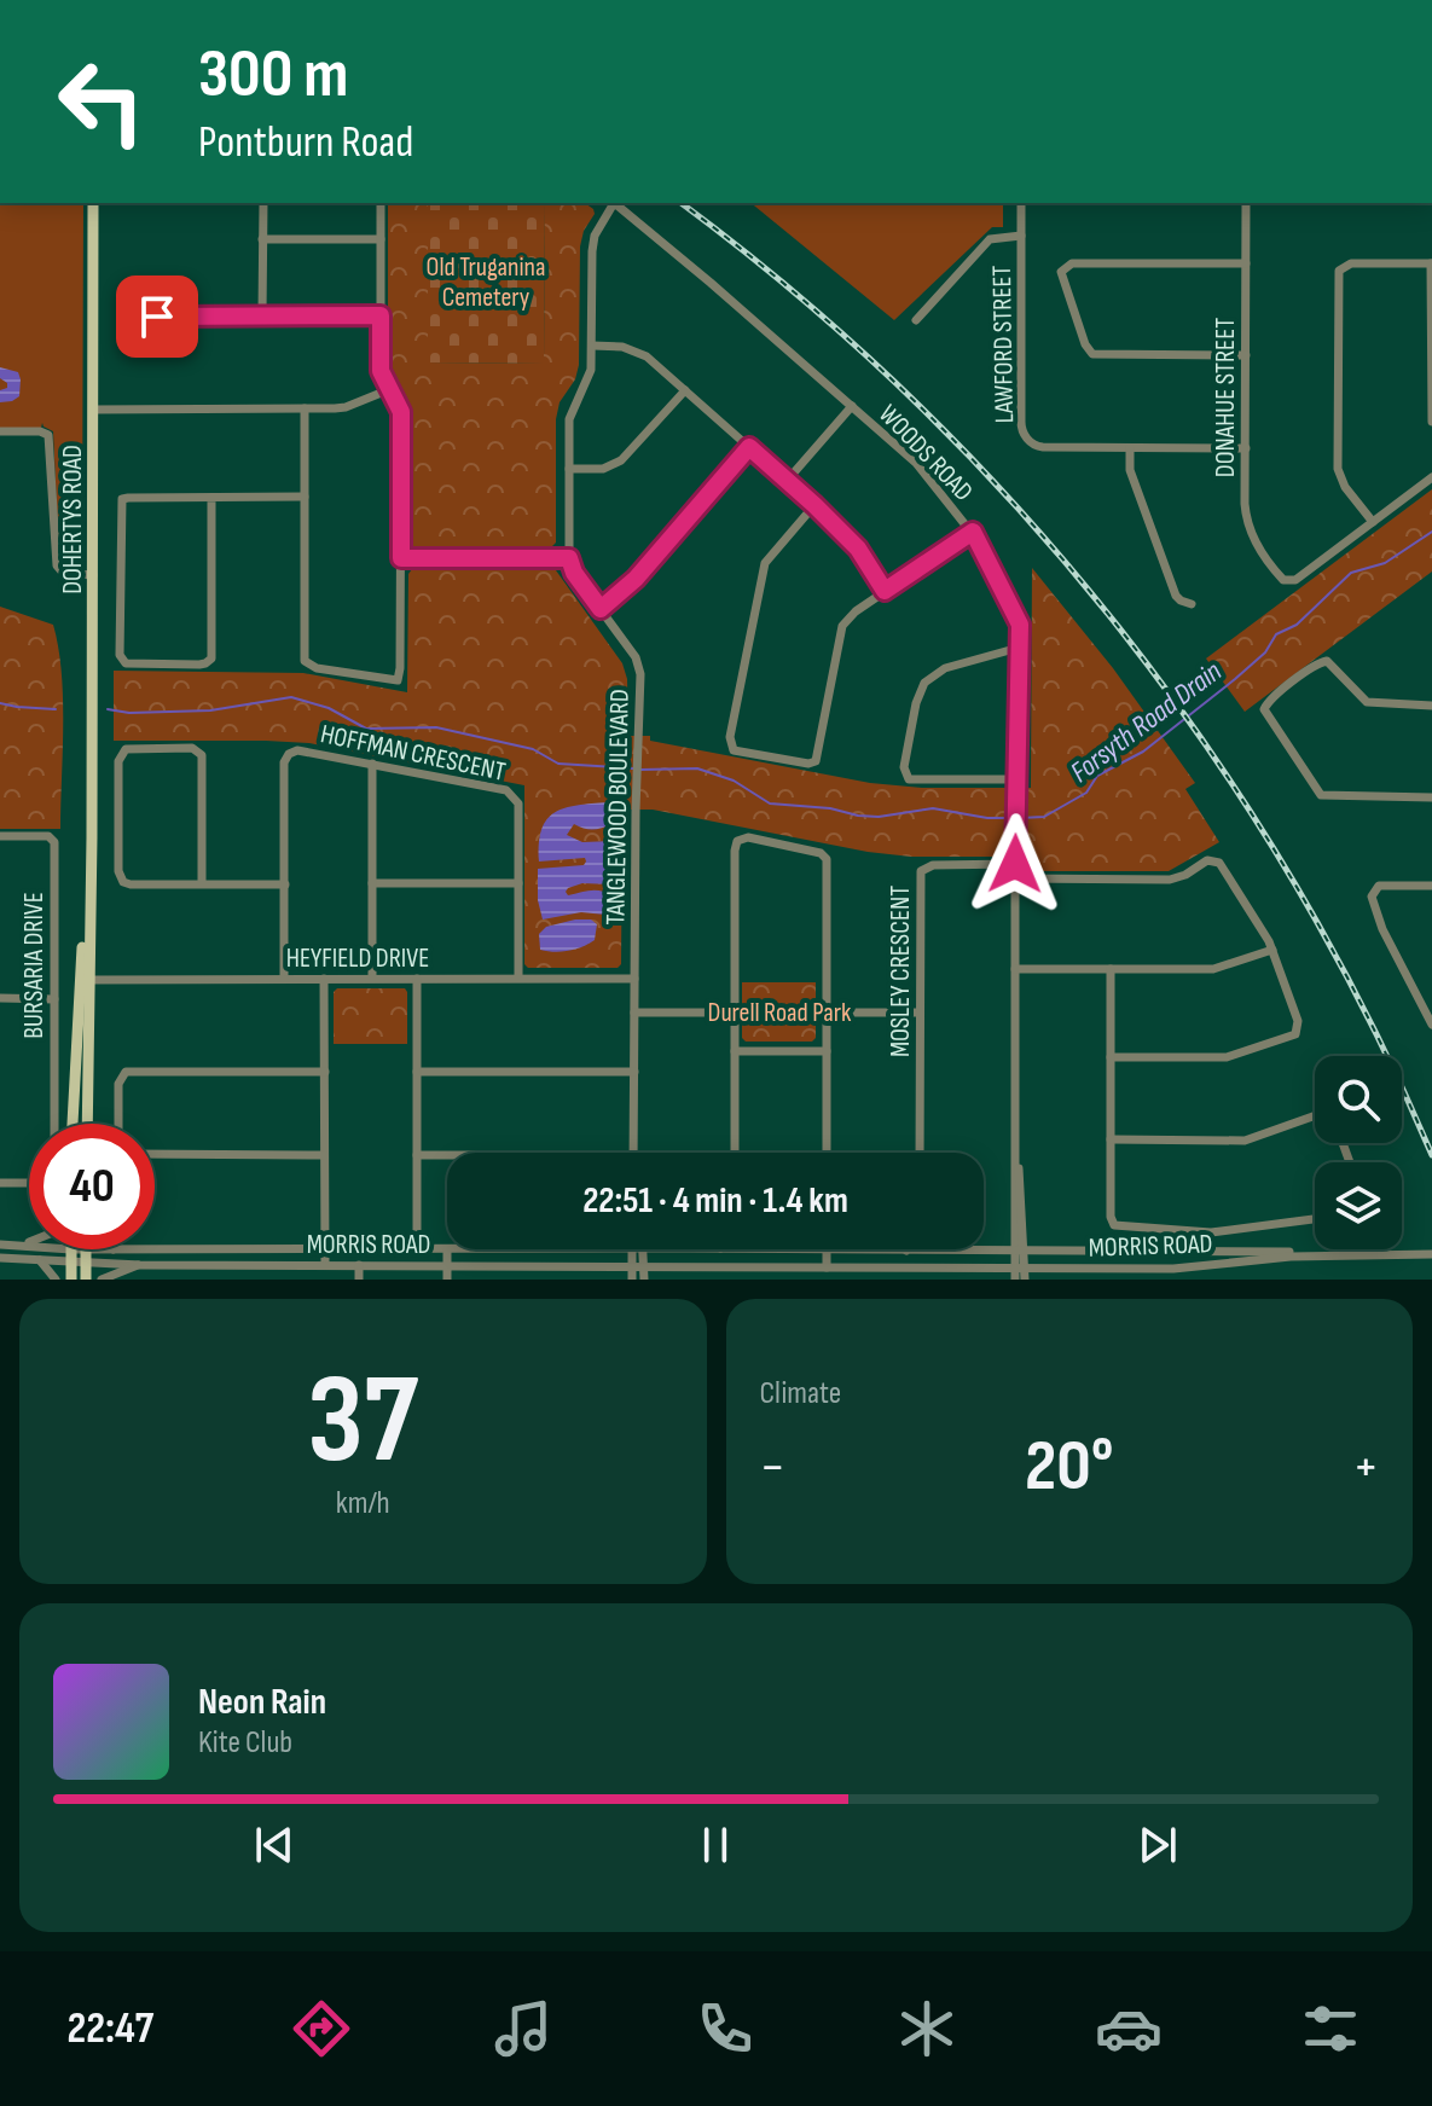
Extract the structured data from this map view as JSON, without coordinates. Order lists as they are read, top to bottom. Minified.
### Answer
{"streets":{"main road":["DOHERTYS ROAD"],"street":["LAWFORD STREET","DONAHUE STREET","WOODS ROAD","HOFFMAN CRESCENT","TANGLEWOOD BOULEVARD","HEYFIELD DRIVE","BURSARIA DRIVE","MOSLEY CRESCENT","MORRIS ROAD"]},"crossings":[["LAWFORD STREET","DONAHUE STREET"],["WOODS ROAD","MOSLEY CRESCENT"],["WOODS ROAD","MORRIS ROAD"],["DOHERTYS ROAD","HEYFIELD DRIVE"],["HOFFMAN CRESCENT","HEYFIELD DRIVE"],["TANGLEWOOD BOULEVARD","HEYFIELD DRIVE"]],"water":["Forsyth Road Drain"],"parks":["Old Truganina Cemetery","Durell Road Park"],"page":{"turn":["300 m","Pontburn Road"],"limit":"40","trip":"22:51 · 4 min · 1.4 km","tile":[["37","km/h"],"Climate"],"heat":["−","20°","+"],"song":["Neon Rain","Kite Club"],"tabs":"22:47"}}
